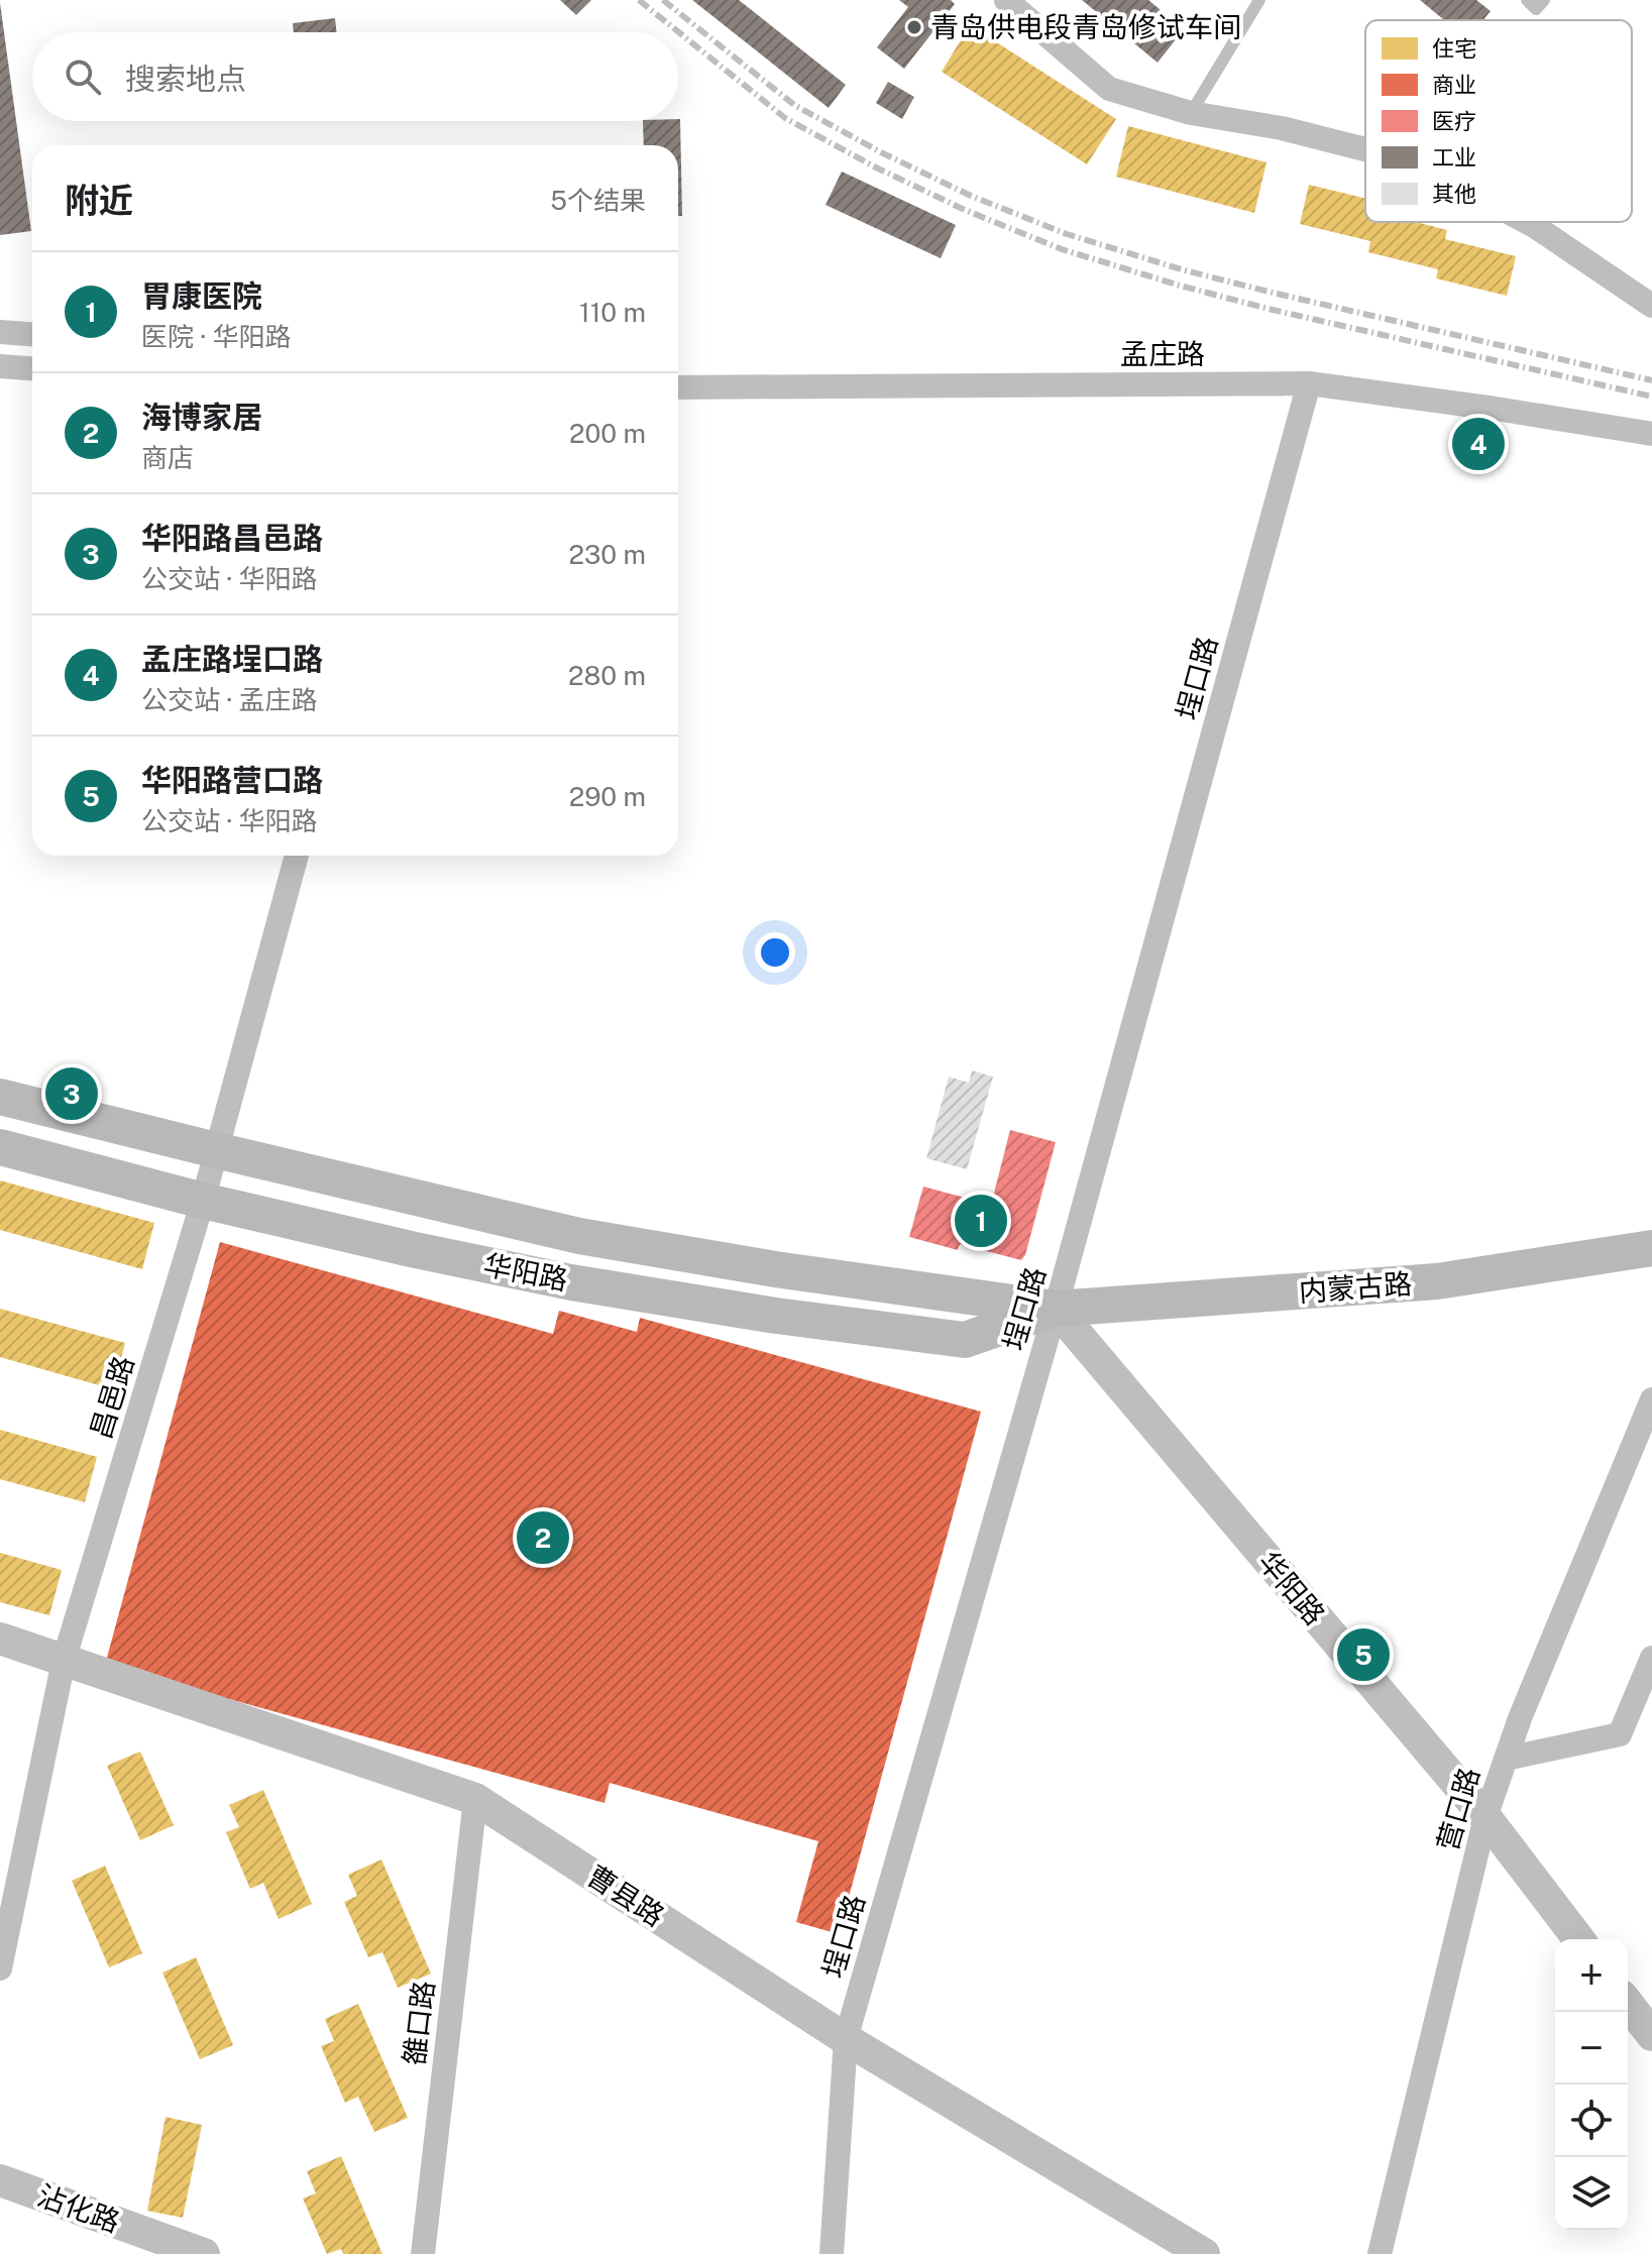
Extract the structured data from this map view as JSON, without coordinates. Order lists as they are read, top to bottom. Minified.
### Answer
{"streets":{"main road":["华阳路","内蒙古路"],"street":["孟庄路","埕口路","昌邑路","营口路","曹县路","雒口路","沾化路"]},"crossings":[["孟庄路","埕口路"],["埕口路","华阳路"],["埕口路","内蒙古路"],["埕口路","曹县路"],["华阳路","内蒙古路"],["华阳路","昌邑路"],["华阳路","营口路"],["昌邑路","曹县路"],["曹县路","雒口路"]],"places":["青岛供电段青岛修试车间"],"legend":["住宅","商业","医疗","工业","其他"],"page":{"search":"搜索地点","heading":["附近","5个结果"],"list":[{"mark":"1","name":"胃康医院","note":"医院 · 华阳路","value":"110 m"},{"mark":"2","name":"海博家居","note":"商店","value":"200 m"},{"mark":"3","name":"华阳路昌邑路","note":"公交站 · 华阳路","value":"230 m"},{"mark":"4","name":"孟庄路埕口路","note":"公交站 · 孟庄路","value":"280 m"},{"mark":"5","name":"华阳路营口路","note":"公交站 · 华阳路","value":"290 m"}],"pins":["4","3","1","2","5"],"map_buttons":["+","−"]}}
